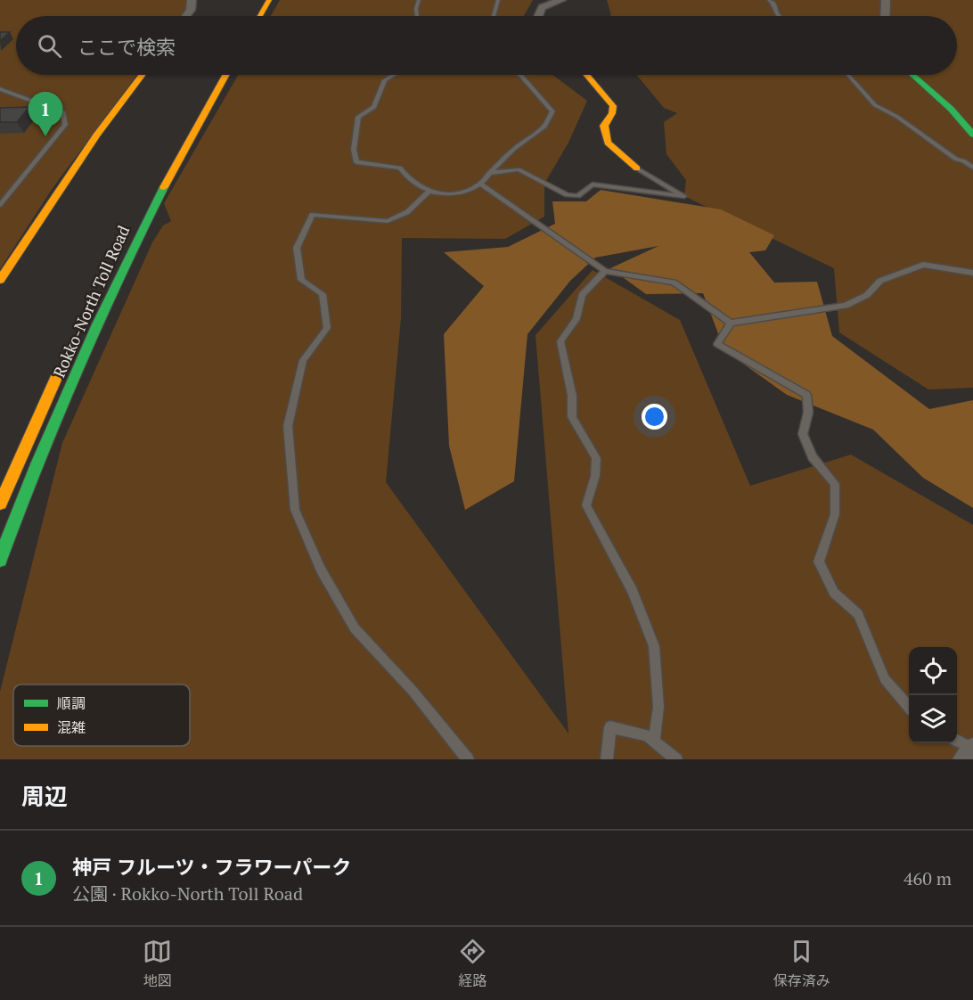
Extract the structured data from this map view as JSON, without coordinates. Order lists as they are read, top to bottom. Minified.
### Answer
{"streets":{"main road":["Rokko-North Toll Road"]},"legend":["順調","混雑"],"page":{"search":"ここで検索","pins":"1","heading":"周辺","list":[{"mark":"1","name":"神戸 フルーツ・フラワーパーク","note":"公園 · Rokko-North Toll Road","value":"460 m"}],"nav":["地図","経路","保存済み"]}}
